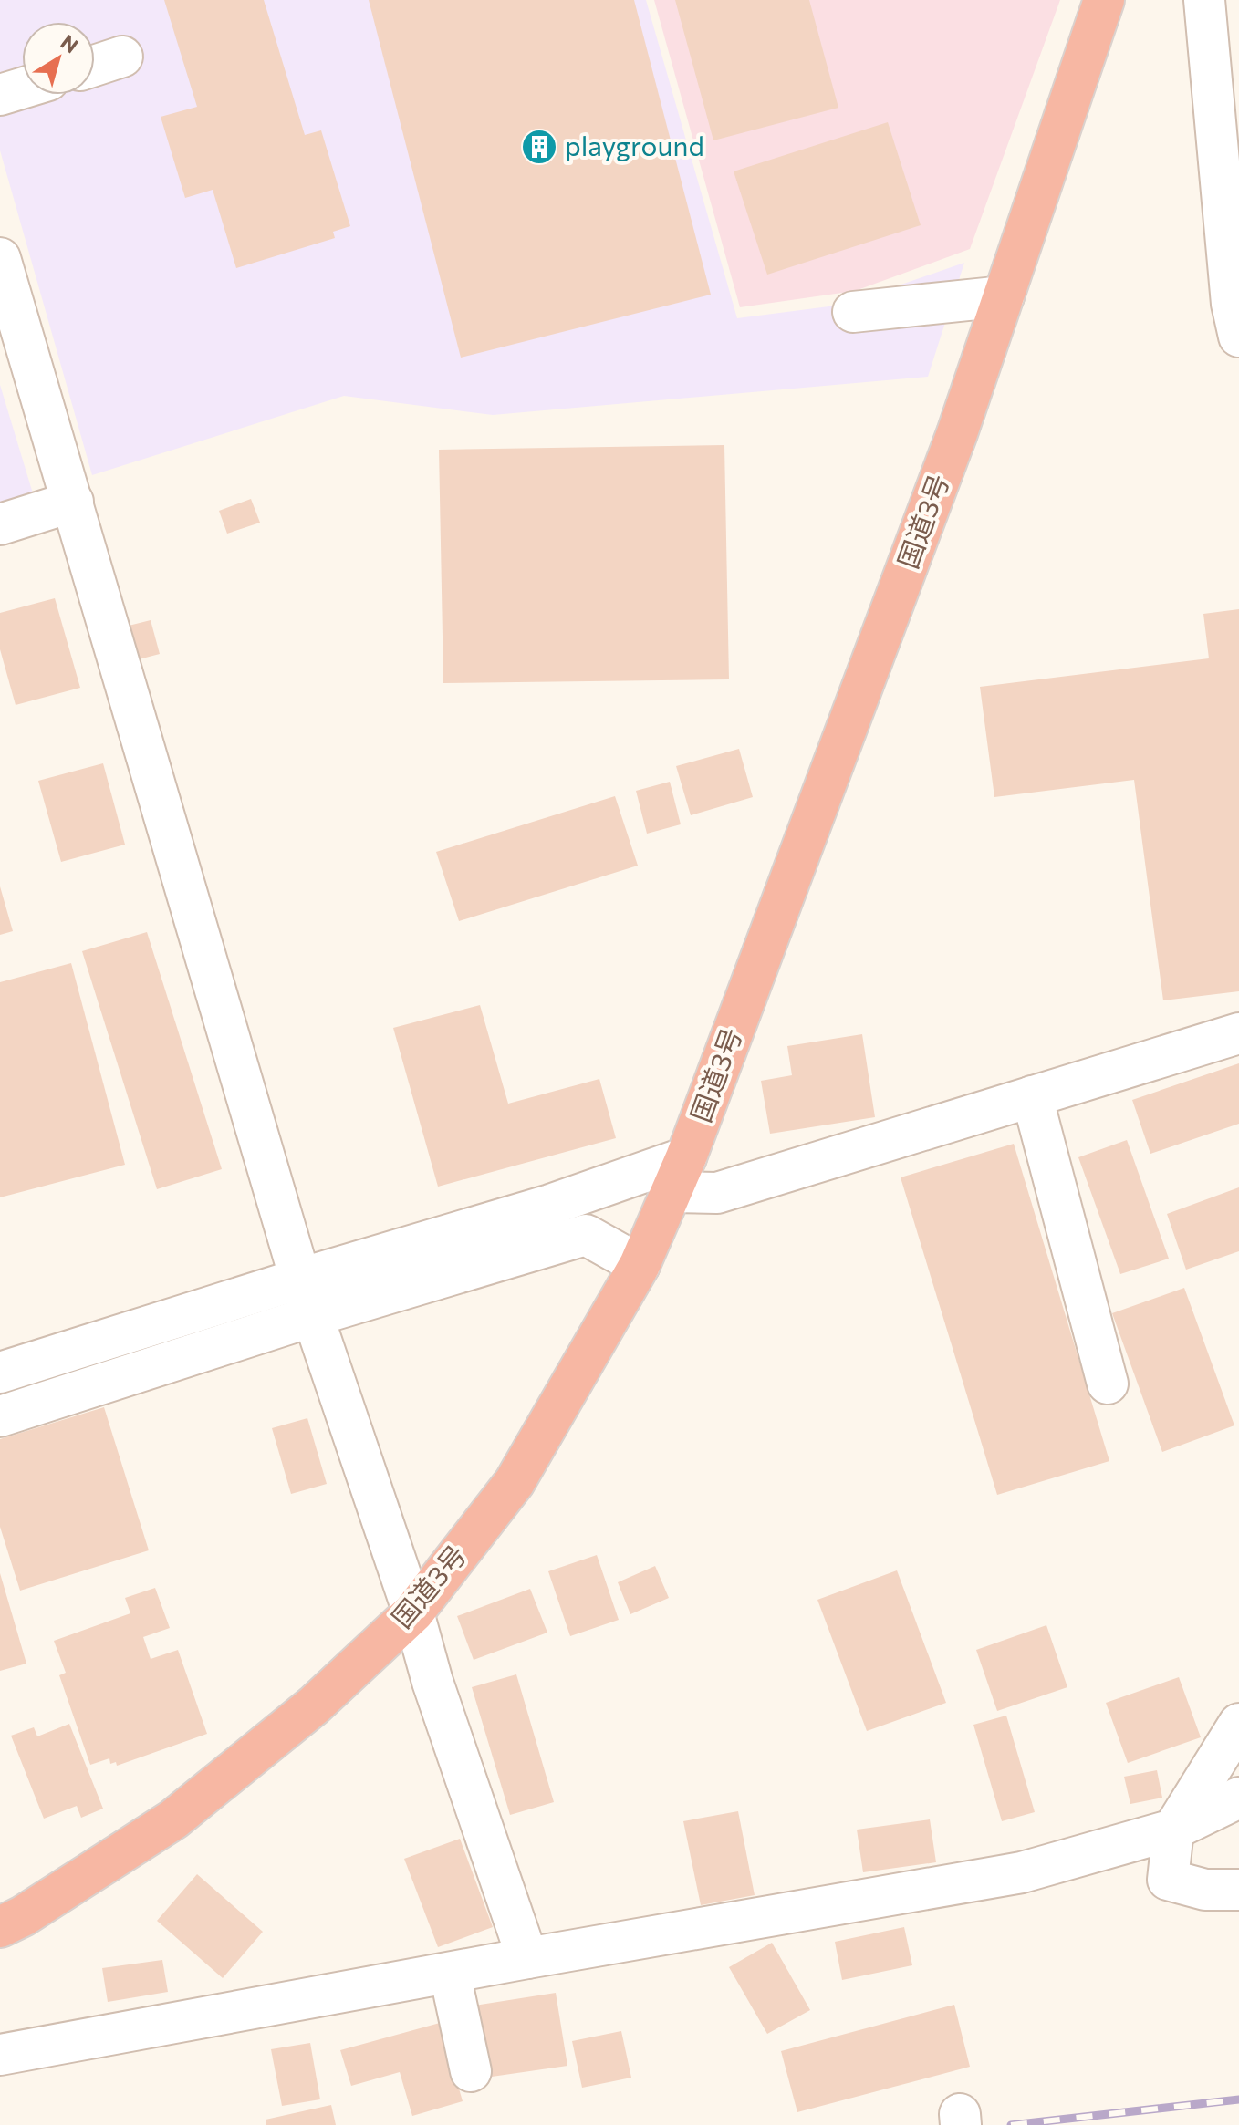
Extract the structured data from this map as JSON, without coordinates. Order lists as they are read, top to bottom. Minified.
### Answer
{"streets":{"highway":["国道3号"]},"places":{"building":["playground"]},"north":"top right"}
